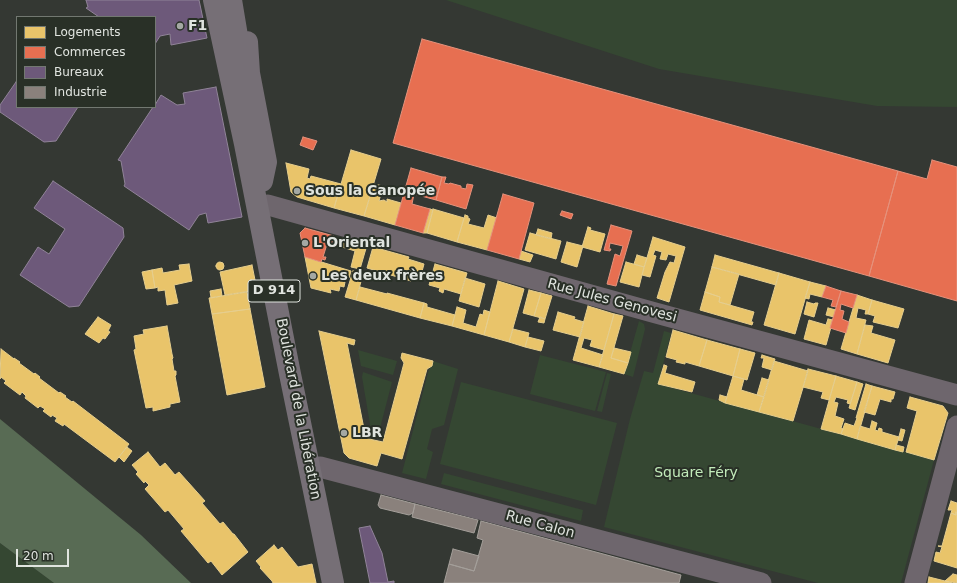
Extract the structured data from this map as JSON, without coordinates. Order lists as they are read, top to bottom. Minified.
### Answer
{"streets":{"main road":["D 914","Boulevard de la Libération"],"street":["Rue Jules Genovesi","Rue Calon"]},"crossings":[["Rue Jules Genovesi","Boulevard de la Libération"],["Boulevard de la Libération","Rue Calon"]],"parks":["Square Féry"],"places":["F1","Sous la Canopée","L'Oriental","Les deux frères","LBR"],"legend":["Logements","Commerces","Bureaux","Industrie"],"scale_bar":"20 m"}
